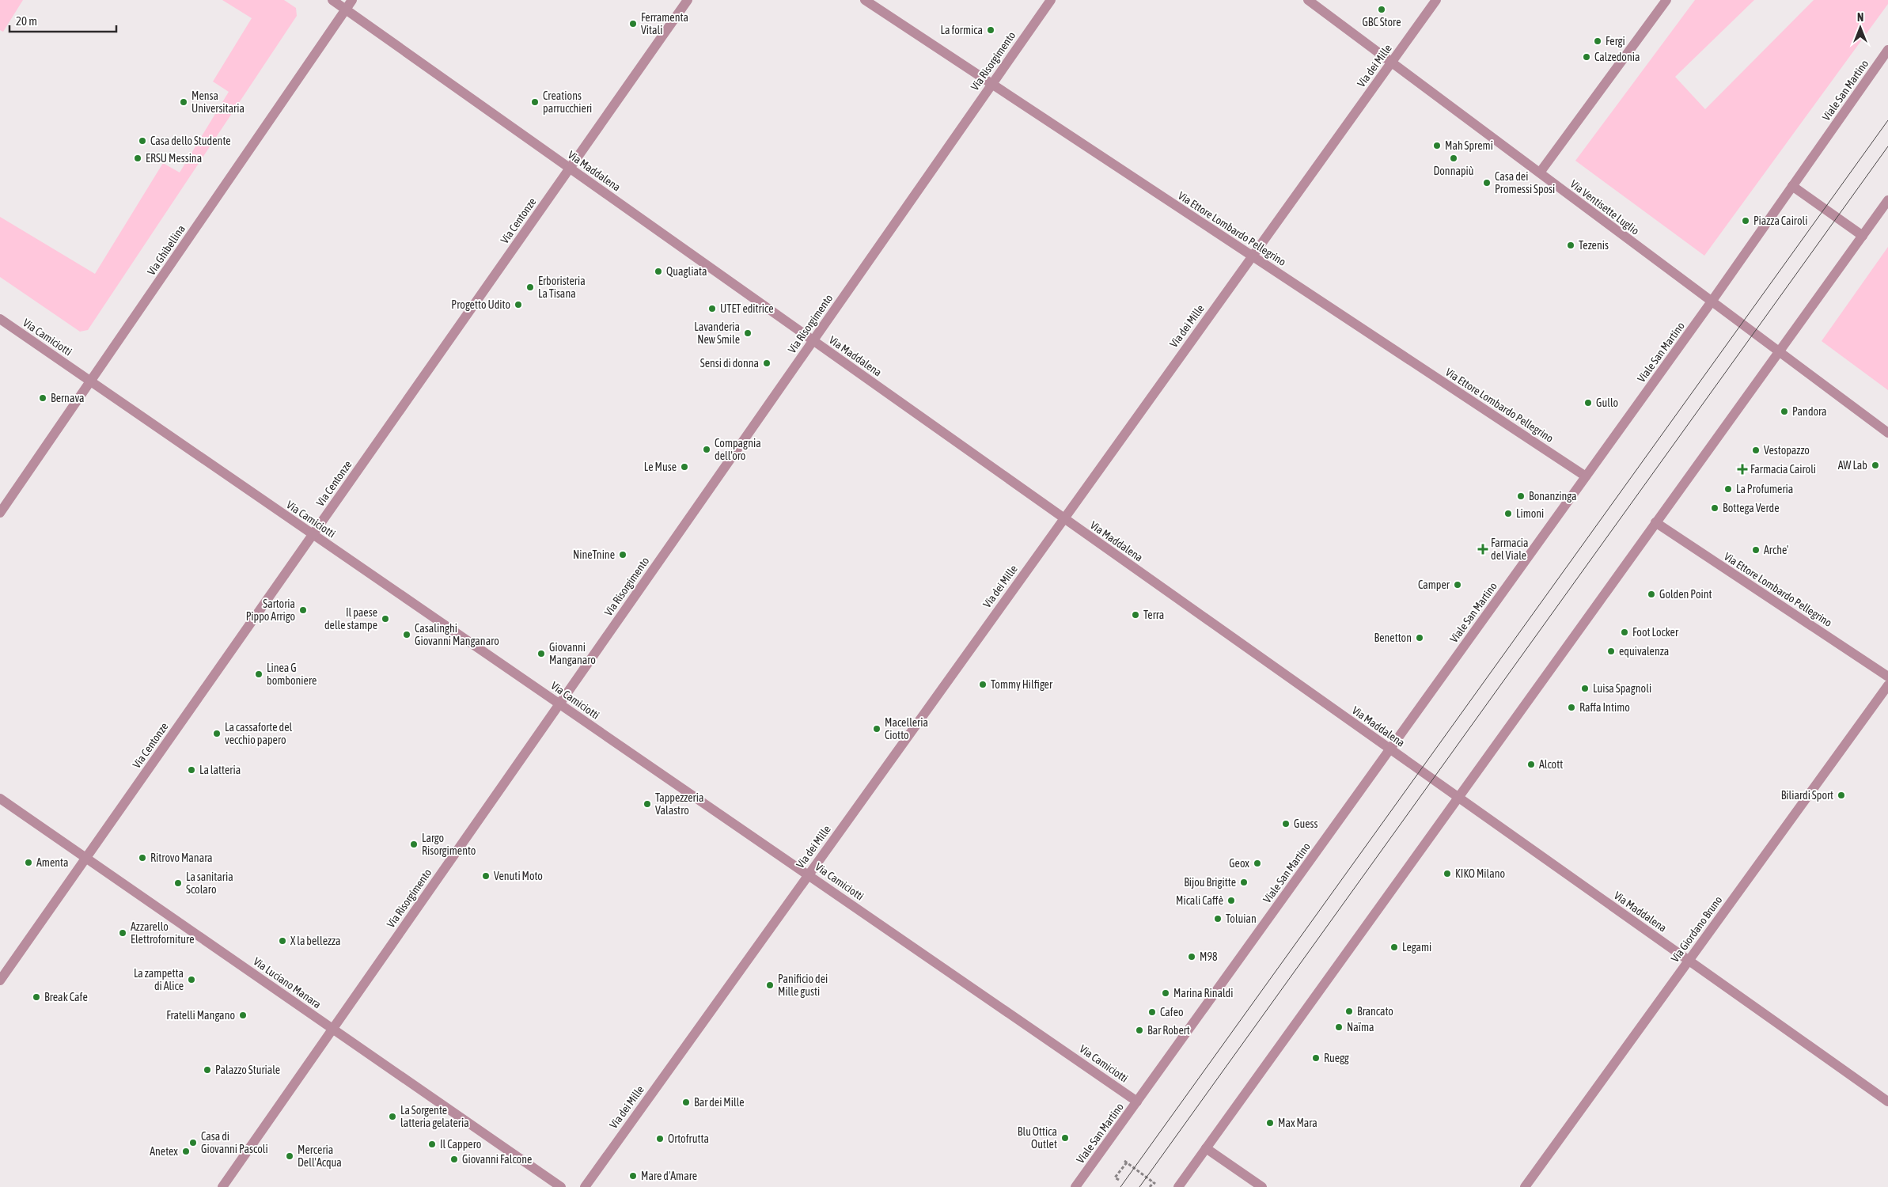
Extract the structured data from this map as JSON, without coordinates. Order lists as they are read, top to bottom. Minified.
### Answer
{"streets":{"street":["Via Risorgimento","Via dei Mille","Viale San Martino","Via Maddalena","Via Ventisette Luglio","Via Centonze","Via Ettore Lombardo Pellegrino","Via Ghibellina","Via Camiciotti","Via Giordano Bruno","Via Luciano Manara"]},"crossings":[["Via Risorgimento","Via Maddalena"],["Via Risorgimento","Via Ettore Lombardo Pellegrino"],["Via Risorgimento","Via Camiciotti"],["Via Risorgimento","Via Luciano Manara"],["Via dei Mille","Via Maddalena"],["Via dei Mille","Via Ventisette Luglio"],["Via dei Mille","Via Ettore Lombardo Pellegrino"],["Via dei Mille","Via Camiciotti"],["Viale San Martino","Via Maddalena"],["Viale San Martino","Via Ventisette Luglio"],["Viale San Martino","Via Ettore Lombardo Pellegrino"],["Viale San Martino","Via Camiciotti"],["Via Maddalena","Via Centonze"],["Via Maddalena","Via Ghibellina"],["Via Maddalena","Via Giordano Bruno"],["Via Centonze","Via Camiciotti"],["Via Centonze","Via Luciano Manara"],["Via Ghibellina","Via Camiciotti"]],"places":{"other":["GBC Store","Ferramenta Vitali","La formica","Fergi","Calzedonia","Mensa Universitaria","Creations parrucchieri","Casa dello Studente","Mah Spremi","ERSU Messina","Donnapiù","Casa dei Promessi Sposi","Piazza Cairoli","Tezenis","Quagliata","Erboristeria La Tisana","Progetto Udito","UTET editrice","Lavanderia New Smile","Sensi di donna","Bernava","Gullo","Pandora","Compagnia dell'oro","Vestopazzo","AW Lab","Le Muse","La Profumeria","Bonanzinga","Bottega Verde","Limoni","Arche'","NineTnine","Camper","Golden Point","Sartoria Pippo Arrigo","Terra","Il paese delle stampe","Foot Locker","Casalinghi Giovanni Manganaro","Benetton","equivalenza","Giovanni Manganaro","Linea G bomboniere","Tommy Hilfiger","Luisa Spagnoli","Raffa Intimo","Macelleria Ciotto","La cassaforte del vecchio papero","Alcott","La latteria","Biliardi Sport","Tappezzeria Valastro","Guess","Largo Risorgimento","Ritrovo Manara","Amenta","Geox","KIKO Milano","Venuti Moto","Bijou Brigitte","La sanitaria Scolaro","Micali Caffè","Toluian","Azzarello Elettroforniture","X la bellezza","Legami","M98","La zampetta di Alice","Panificio dei Mille gusti","Marina Rinaldi","Break Cafe","Brancato","Cafeo","Fratelli Mangano","Naïma","Bar Robert","Ruegg","Palazzo Sturiale","Bar dei Mille","La Sorgente latteria gelateria","Max Mara","Blu Ottica Outlet","Ortofrutta","Casa di Giovanni Pascoli","Il Cappero","Anetex","Merceria Dell'Acqua","Giovanni Falcone","Mare d'Amare"],"health":["Farmacia Cairoli","Farmacia del Viale"]},"scale_bar":"20 m","north":"top"}
